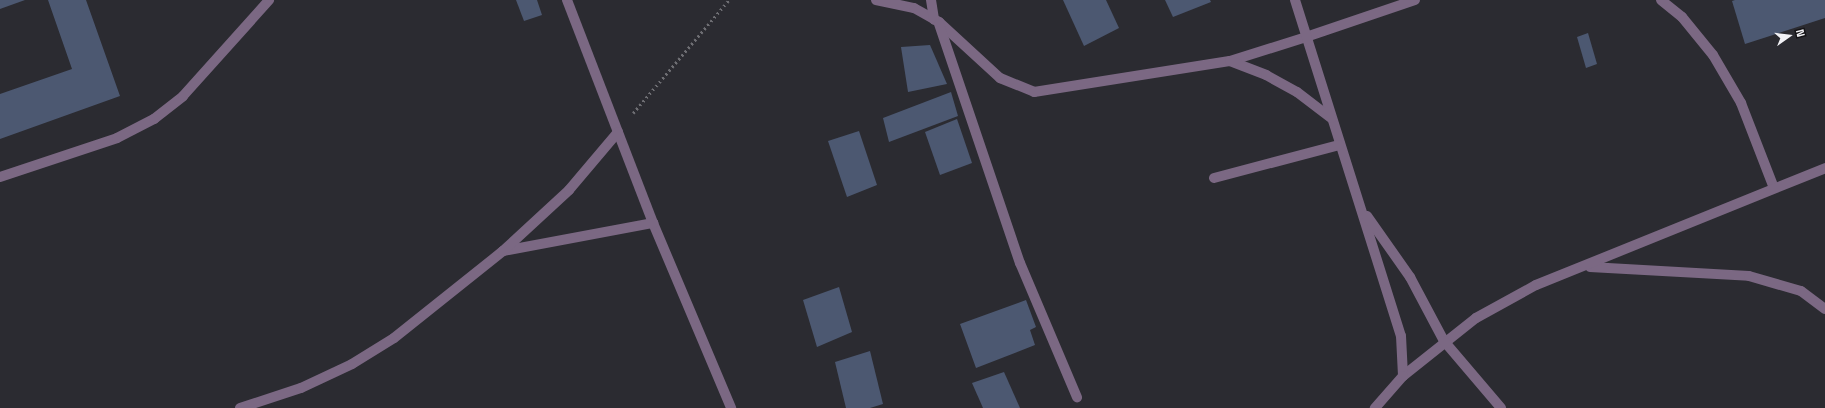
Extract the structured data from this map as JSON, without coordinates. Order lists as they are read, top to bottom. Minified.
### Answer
{"north":"right"}
